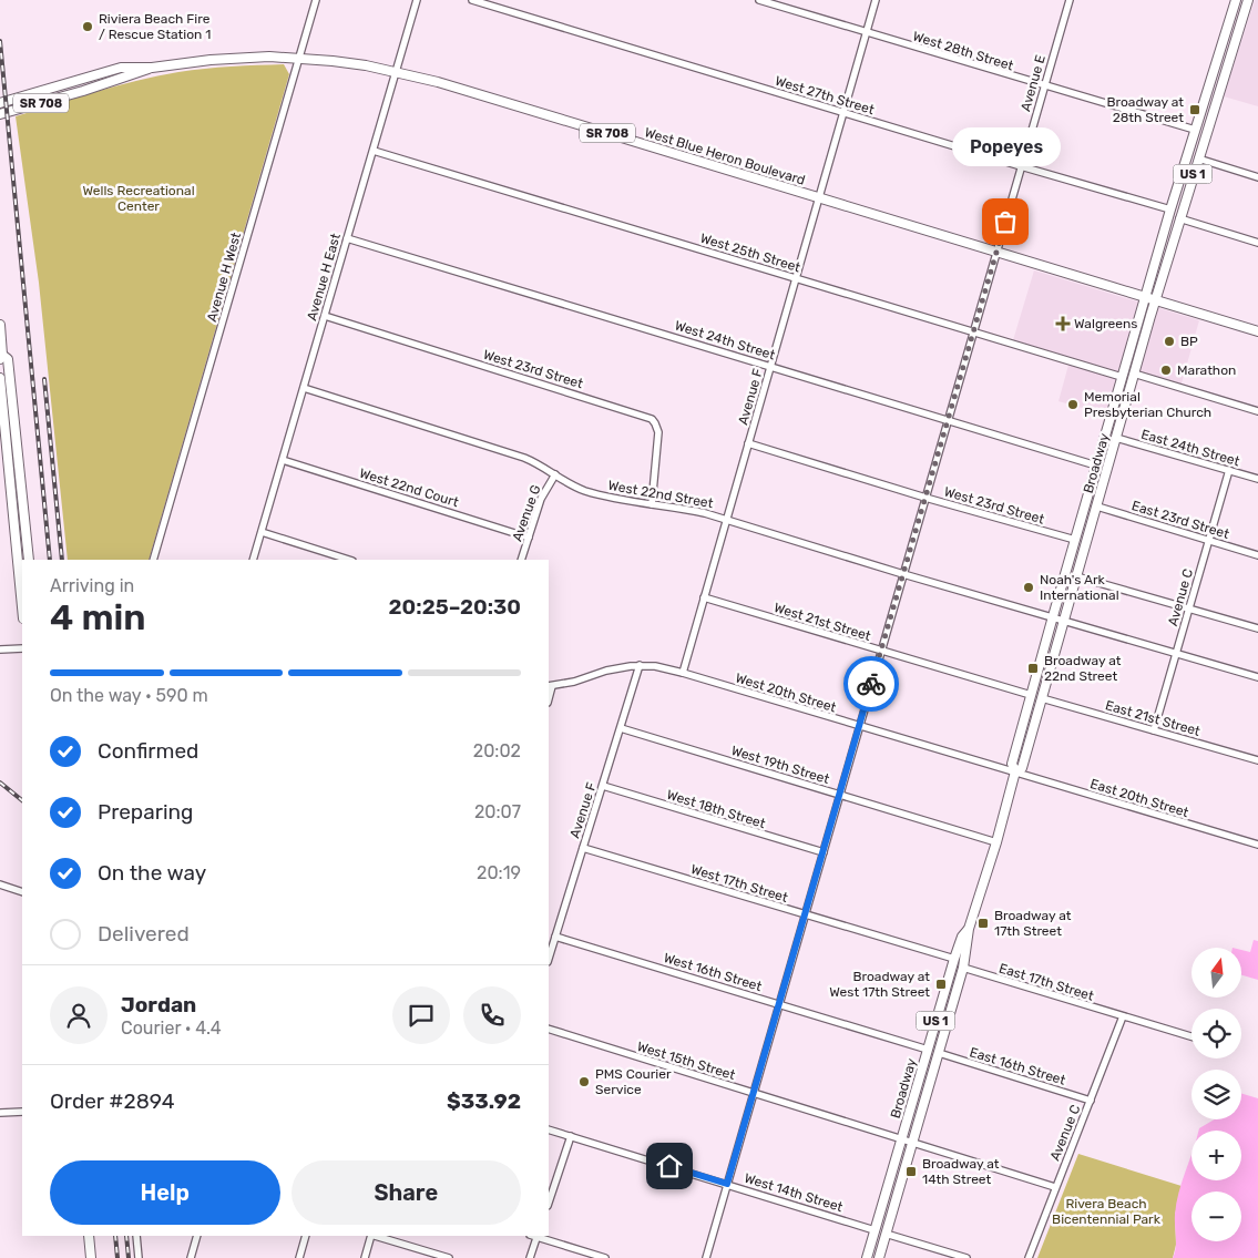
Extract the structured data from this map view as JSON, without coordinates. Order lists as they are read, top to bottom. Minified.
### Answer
{"streets":{"main road":["SR 708","West Blue Heron Boulevard","US 1","Broadway"],"street":["West 28th Street","Avenue E","West 27th Street","West 25th Street","Avenue H West","Avenue H East","West 24th Street","West 23rd Street","Avenue F","East 24th Street","West 22nd Court","West 22nd Street","Avenue G","East 23rd Street","Avenue C","West 21st Street","West 20th Street","East 21st Street","West 19th Street","East 20th Street","West 18th Street","West 17th Street","West 16th Street","East 17th Street","West 15th Street","East 16th Street","West 14th Street"]},"crossings":[["West 28th Street","Avenue E"],["West 28th Street","Avenue F"],["West 28th Street","Broadway"],["Avenue E","West 27th Street"],["Avenue E","West Blue Heron Boulevard"],["Avenue E","West 25th Street"],["Avenue E","West 24th Street"],["Avenue E","West 23rd Street"],["Avenue E","West 22nd Street"],["Avenue E","West 21st Street"],["Avenue E","West 20th Street"],["Avenue E","West 19th Street"],["Avenue E","West 18th Street"],["Avenue E","West 17th Street"],["Avenue E","West 16th Street"],["Avenue E","West 15th Street"],["Avenue E","West 14th Street"],["West 27th Street","Avenue F"],["West 27th Street","Broadway"],["West Blue Heron Boulevard","Avenue H West"],["West Blue Heron Boulevard","Avenue H East"],["West Blue Heron Boulevard","Avenue F"],["West Blue Heron Boulevard","Broadway"],["West 25th Street","Avenue H East"],["West 25th Street","Avenue F"],["West 25th Street","Broadway"],["Avenue H East","West 24th Street"],["Avenue H East","West 23rd Street"],["Avenue H East","West 22nd Court"],["Avenue H East","West 22nd Street"],["West 24th Street","Avenue F"],["West 24th Street","Broadway"],["West 23rd Street","Avenue F"],["West 23rd Street","Broadway"],["West 23rd Street","West 22nd Street"],["Avenue F","West 22nd Street"],["Avenue F","West 21st Street"],["Avenue F","West 20th Street"],["Avenue F","West 19th Street"],["Avenue F","West 18th Street"],["Avenue F","West 17th Street"],["Avenue F","West 16th Street"],["East 24th Street","Broadway"],["East 24th Street","Avenue C"],["Broadway","West 22nd Street"],["Broadway","East 23rd Street"],["Broadway","West 21st Street"],["Broadway","West 20th Street"],["Broadway","East 21st Street"],["Broadway","West 19th Street"],["Broadway","East 20th Street"],["Broadway","West 17th Street"],["Broadway","West 16th Street"],["Broadway","East 17th Street"],["Broadway","West 15th Street"],["Broadway","East 16th Street"],["Broadway","West 14th Street"],["West 22nd Court","Avenue G"],["West 22nd Street","Avenue G"],["West 22nd Street","Avenue C"],["East 23rd Street","Avenue C"],["Avenue C","East 21st Street"],["Avenue C","East 17th Street"],["Avenue C","West 15th Street"],["Avenue C","East 16th Street"],["West 20th Street","East 20th Street"]],"parks":["Wells Recreational Center","Rivera Beach Bicentennial Park"],"places":{"other":["Riviera Beach Fire / Rescue Station 1","Popeyes","BP","Marathon","Memorial Presbyterian Church","Noah's Ark International","PMS Courier Service"],"transit":["Broadway at 28th Street","Broadway at 22nd Street","Broadway at 17th Street","Broadway at West 17th Street","Broadway at 14th Street"],"health":["Walgreens"]},"north":"top","page":{"bubble":"Popeyes","heading":["4 min","Arriving in","20:25–20:30"],"panel":["Jordan","Courier · 4.4","Order #2894","$33.92"],"bar":"On the way · 590 m","list":[["Confirmed","20:02"],["Preparing","20:07"],["On the way","20:19"],"Delivered"],"map_buttons":["+","−"],"buttons":["Help","Share"]}}
